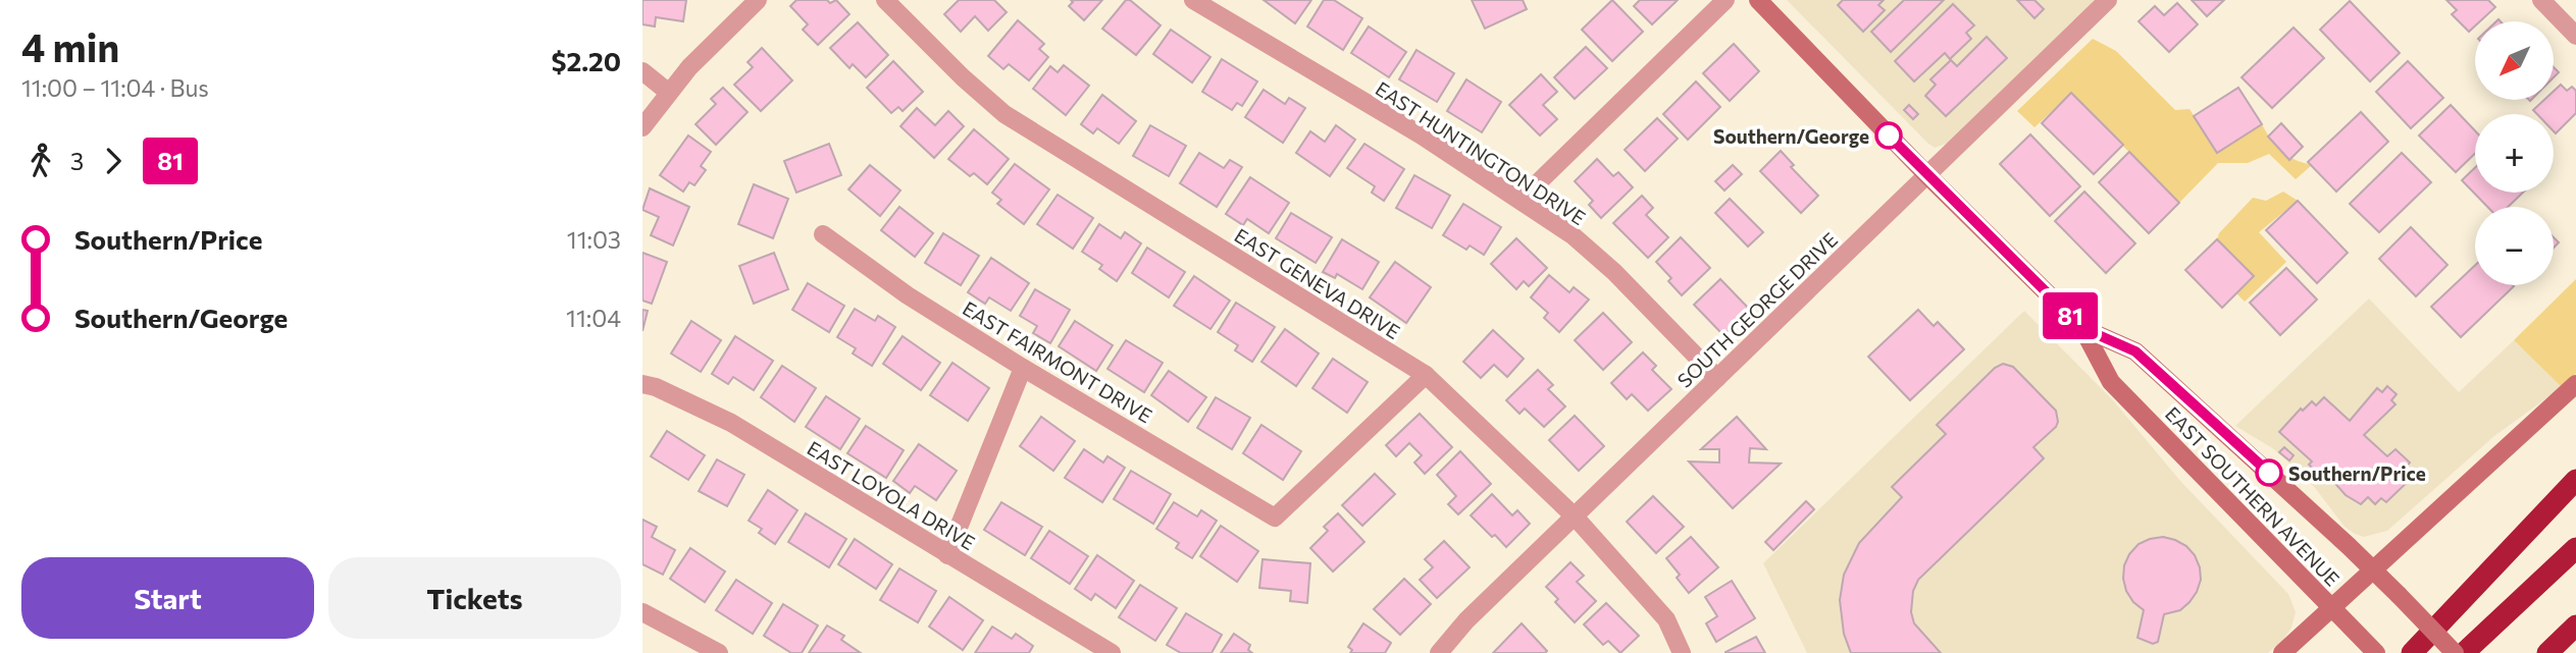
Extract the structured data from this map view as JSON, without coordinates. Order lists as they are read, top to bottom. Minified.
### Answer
{"streets":{"main road":["EAST SOUTHERN AVENUE"],"street":["EAST HUNTINGTON DRIVE","EAST GENEVA DRIVE","SOUTH GEORGE DRIVE","EAST FAIRMONT DRIVE","EAST LOYOLA DRIVE"]},"crossings":[["EAST HUNTINGTON DRIVE","SOUTH GEORGE DRIVE"],["EAST GENEVA DRIVE","SOUTH GEORGE DRIVE"],["EAST GENEVA DRIVE","EAST FAIRMONT DRIVE"],["SOUTH GEORGE DRIVE","EAST SOUTHERN AVENUE"]],"places":["Southern/George","Southern/Price"],"lines":["bus line 81"],"north":"bottom left","page":{"heading":["4 min","11:00 – 11:04 · Bus","$2.20"],"on_map":"81","map_buttons":["+","−"],"legs":["3","81"],"list":[{"name":"Southern/Price","value":"11:03"},{"name":"Southern/George","value":"11:04"}],"buttons":["Start","Tickets"]}}
